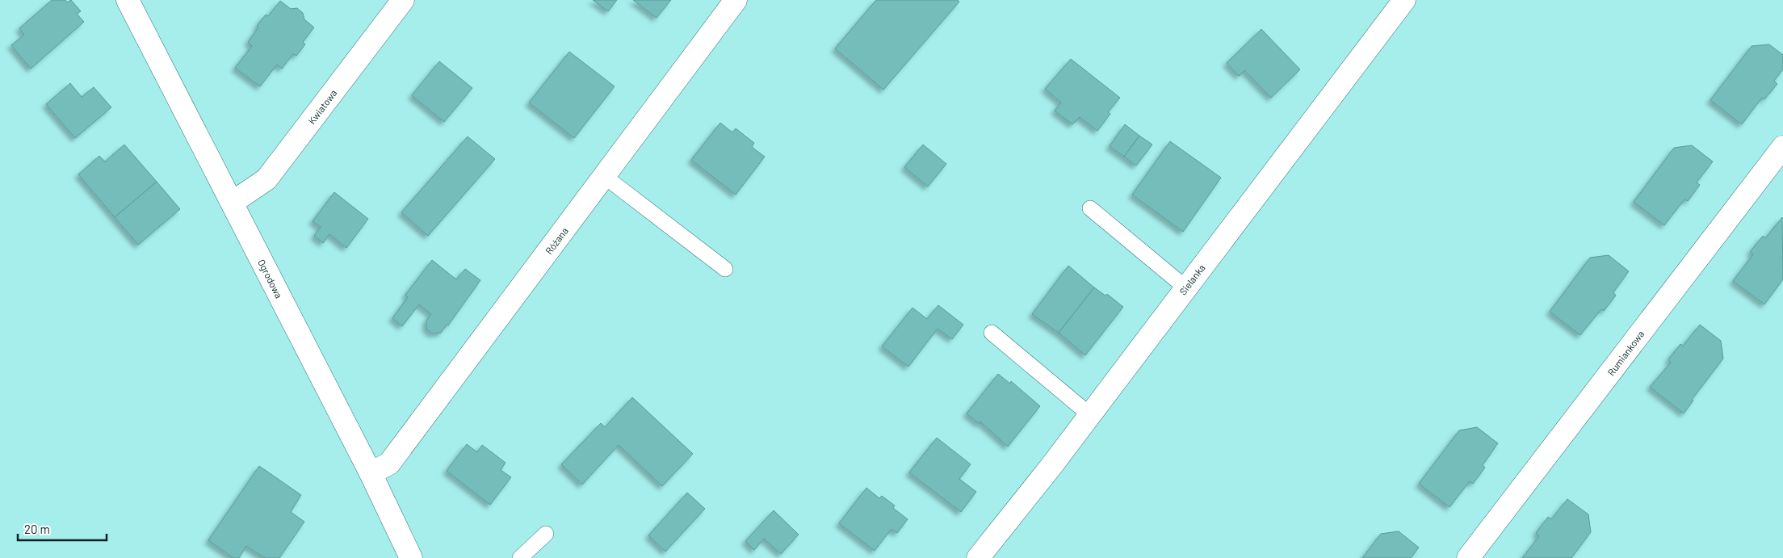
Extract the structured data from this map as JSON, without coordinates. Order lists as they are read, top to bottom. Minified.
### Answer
{"streets":{"street":["Kwiatowa","Różana","Ogrodowa","Sielanka","Rumiankowa"]},"crossings":[["Kwiatowa","Ogrodowa"],["Różana","Ogrodowa"]],"scale_bar":"20 m"}
